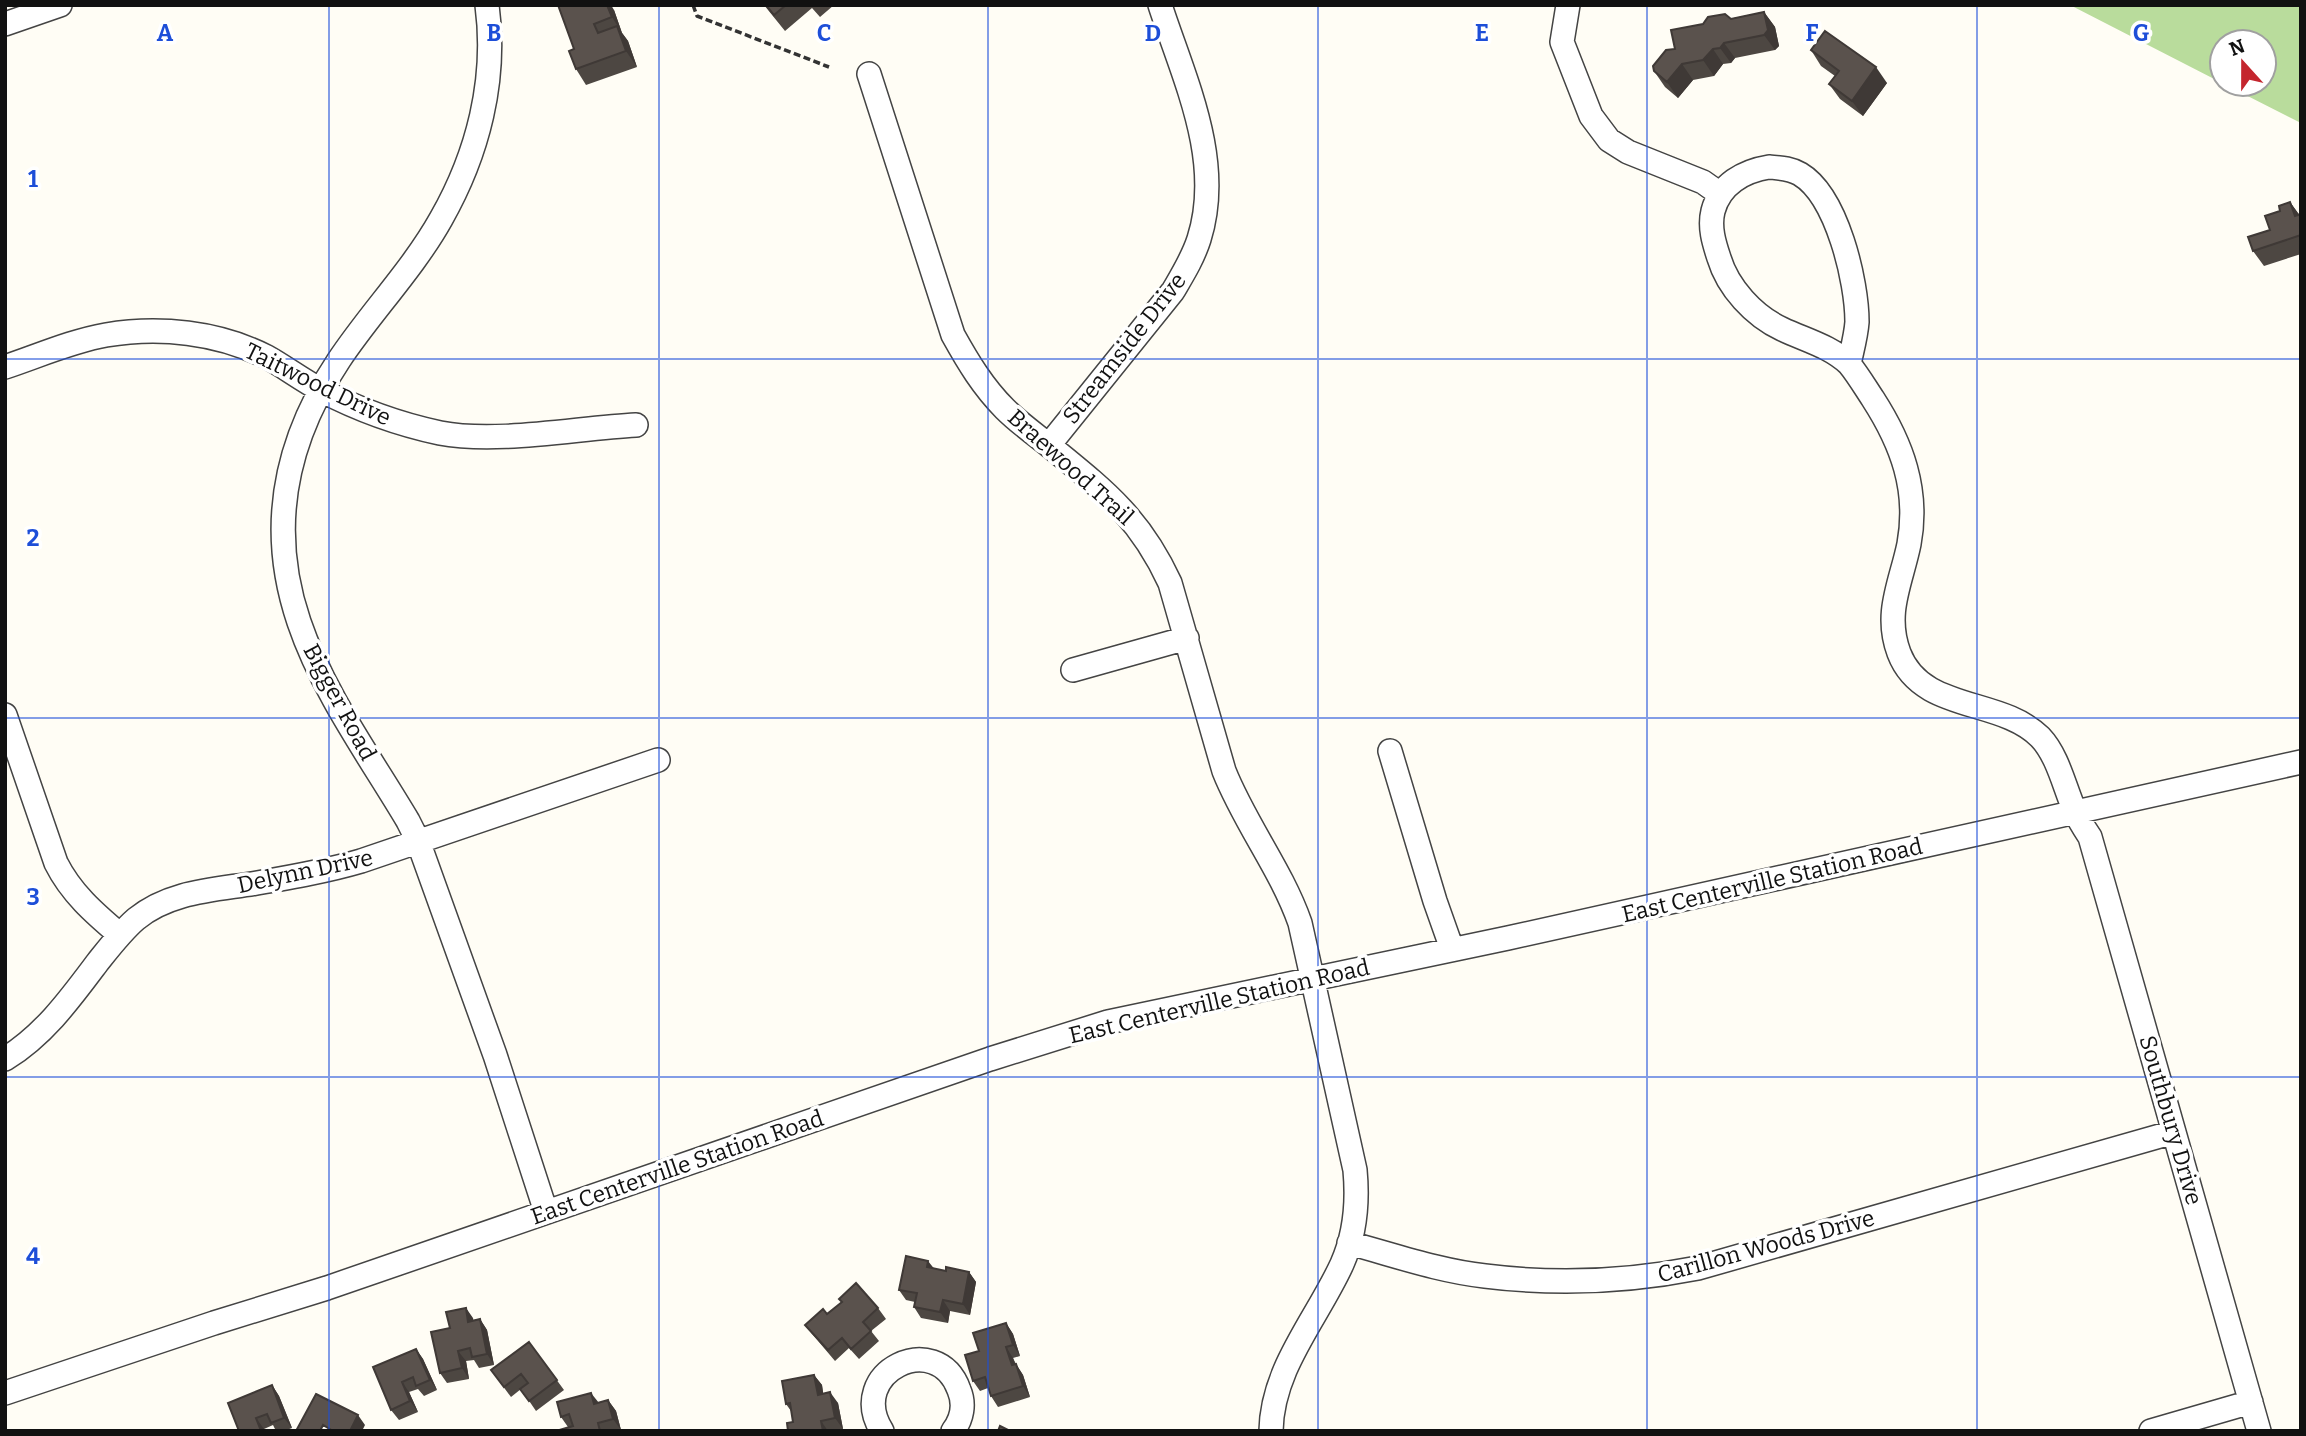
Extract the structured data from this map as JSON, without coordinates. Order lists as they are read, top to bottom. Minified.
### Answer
{"streets":{"street":["Streamside Drive","Taitwood Drive","Braewood Trail","Bigger Road","Delynn Drive","East Centerville Station Road","Southbury Drive","Carillon Woods Drive"]},"crossings":[["Streamside Drive","Braewood Trail"],["Taitwood Drive","Bigger Road"],["Braewood Trail","East Centerville Station Road"],["Braewood Trail","Carillon Woods Drive"],["Bigger Road","Delynn Drive"],["Bigger Road","East Centerville Station Road"],["East Centerville Station Road","Southbury Drive"],["Southbury Drive","Carillon Woods Drive"]],"north":"top","grid":{"columns":["A","B","C","D","E","F","G"],"rows":["1","2","3","4"]}}
